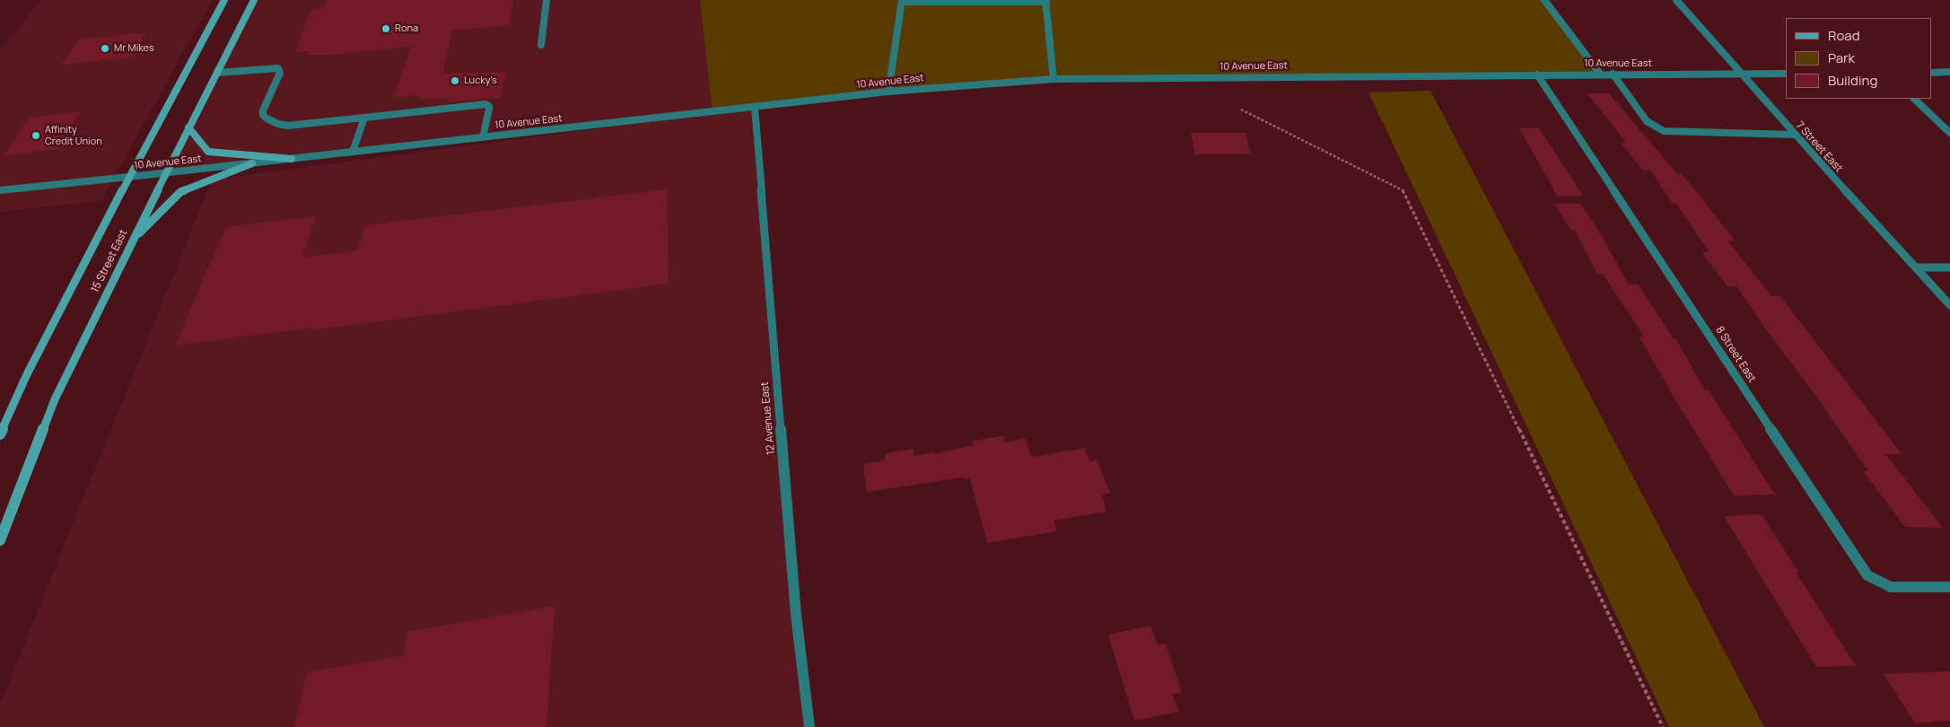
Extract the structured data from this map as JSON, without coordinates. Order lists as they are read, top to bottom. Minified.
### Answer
{"streets":{"main road":["15 Street East"],"street":["10 Avenue East","7 Street East","8 Street East","12 Avenue East"]},"crossings":[["10 Avenue East","7 Street East"],["10 Avenue East","15 Street East"],["10 Avenue East","8 Street East"],["10 Avenue East","12 Avenue East"]],"places":["Rona","Mr Mikes","Lucky's","Affinity Credit Union"],"legend":["Road","Park","Building"]}
